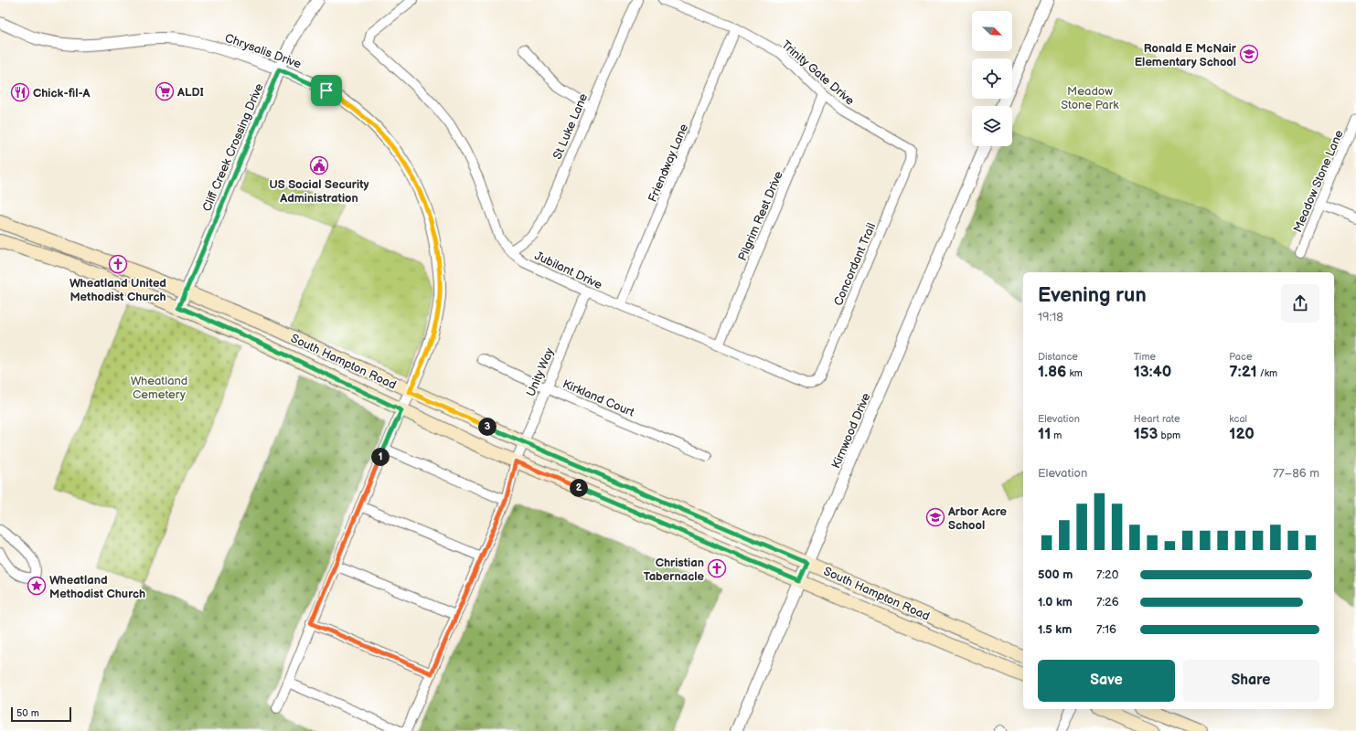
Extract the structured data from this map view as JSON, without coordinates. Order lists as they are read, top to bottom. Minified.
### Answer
{"streets":{"main road":["South Hampton Road"],"street":["Chrysalis Drive","Trinity Gate Drive","St Luke Lane","Cliff Creek Crossing Drive","Friendway Lane","Meadow Stone Lane","Pilgrim Rest Drive","Concordant Trail","Jubilant Drive","Unity Way","Kirkland Court","Kirnwood Drive"]},"crossings":[["Chrysalis Drive","Cliff Creek Crossing Drive"],["Chrysalis Drive","South Hampton Road"],["Trinity Gate Drive","Friendway Lane"],["Trinity Gate Drive","Pilgrim Rest Drive"],["Trinity Gate Drive","Concordant Trail"],["St Luke Lane","Jubilant Drive"],["Cliff Creek Crossing Drive","South Hampton Road"],["Friendway Lane","Jubilant Drive"],["Pilgrim Rest Drive","Jubilant Drive"],["Concordant Trail","Jubilant Drive"],["Jubilant Drive","Unity Way"],["South Hampton Road","Unity Way"],["South Hampton Road","Kirnwood Drive"],["Unity Way","Kirkland Court"]],"parks":["Meadow Stone Park","Wheatland Cemetery"],"places":{"school or university":["Ronald E McNair Elementary School","Arbor Acre School"],"supermarket":["ALDI"],"restaurant":["Chick-fil-A"],"public building":["US Social Security Administration"],"church":["Wheatland United Methodist Church","Christian Tabernacle"],"place":["Wheatland Methodist Church"]},"scale_bar":"50 m","north":"bottom right","page":{"heading":["Evening run","19:18"],"stats":[["Distance","1.86 km"],["Time","13:40"],["Pace","7:21 /km"],["Elevation","11 m"],["Heart rate","153 bpm"],["kcal","120"]],"pins":["3","1","2"],"chart":["Elevation","77–86 m"],"list":[{"name":"500 m","note":"7:20"},{"name":"1.0 km","note":"7:26"},{"name":"1.5 km","note":"7:16"}],"buttons":["Save","Share"],"scale":"50 m"}}
